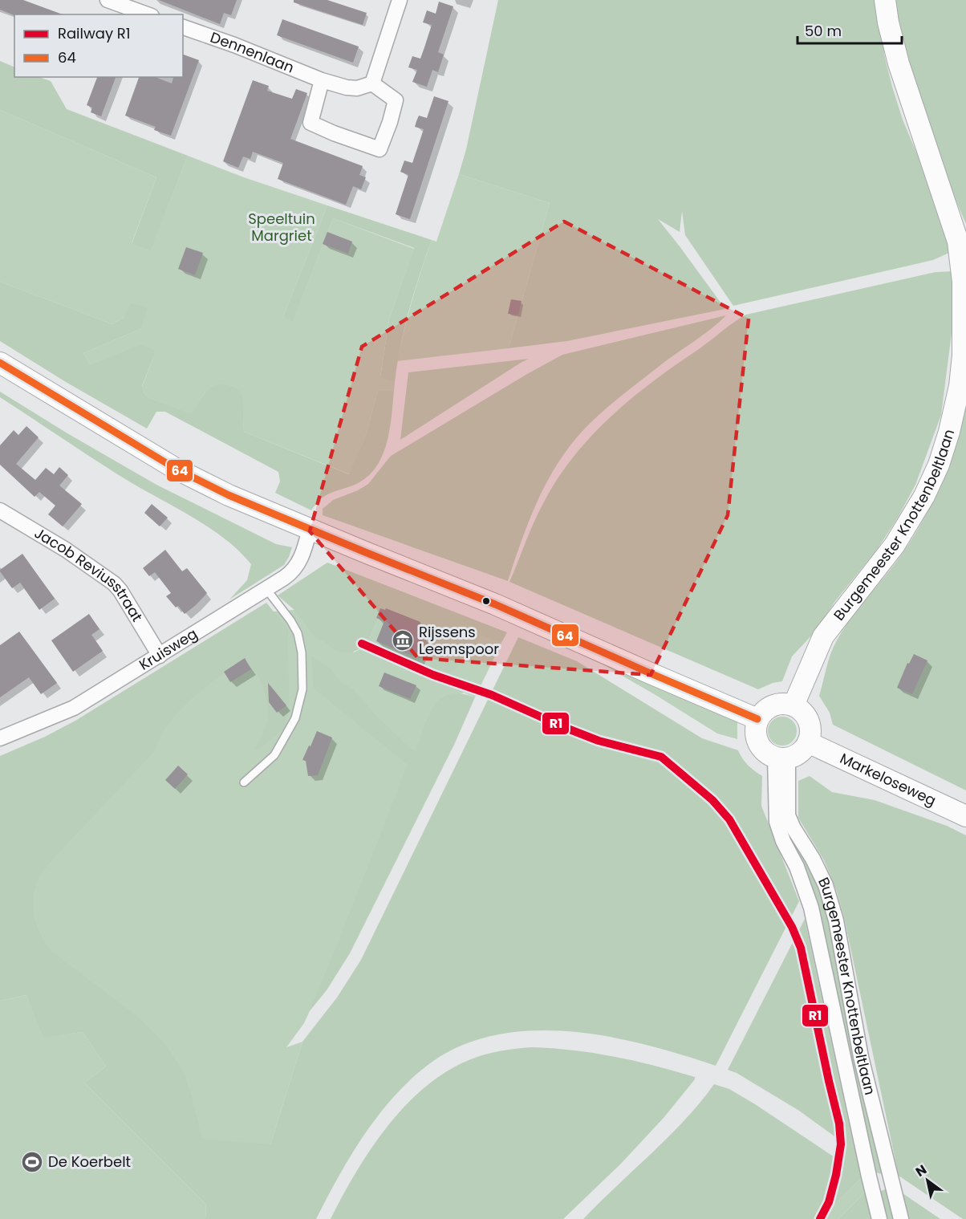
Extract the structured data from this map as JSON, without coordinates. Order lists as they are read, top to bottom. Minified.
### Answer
{"streets":{"main road":["Burgemeester Knottenbeltlaan","Markeloseweg"],"street":["Dennenlaan","Jacob Reviusstraat","Kruisweg"]},"crossings":[["Burgemeester Knottenbeltlaan","Markeloseweg"],["Jacob Reviusstraat","Kruisweg"]],"parks":["Speeltuin Margriet"],"places":{"museum":["Rijssens Leemspoor"],"sports":["De Koerbelt"]},"lines":["transit line 64","rail line R1"],"legend":["Railway R1","64"],"scale_bar":"50 m","north":"top left"}
